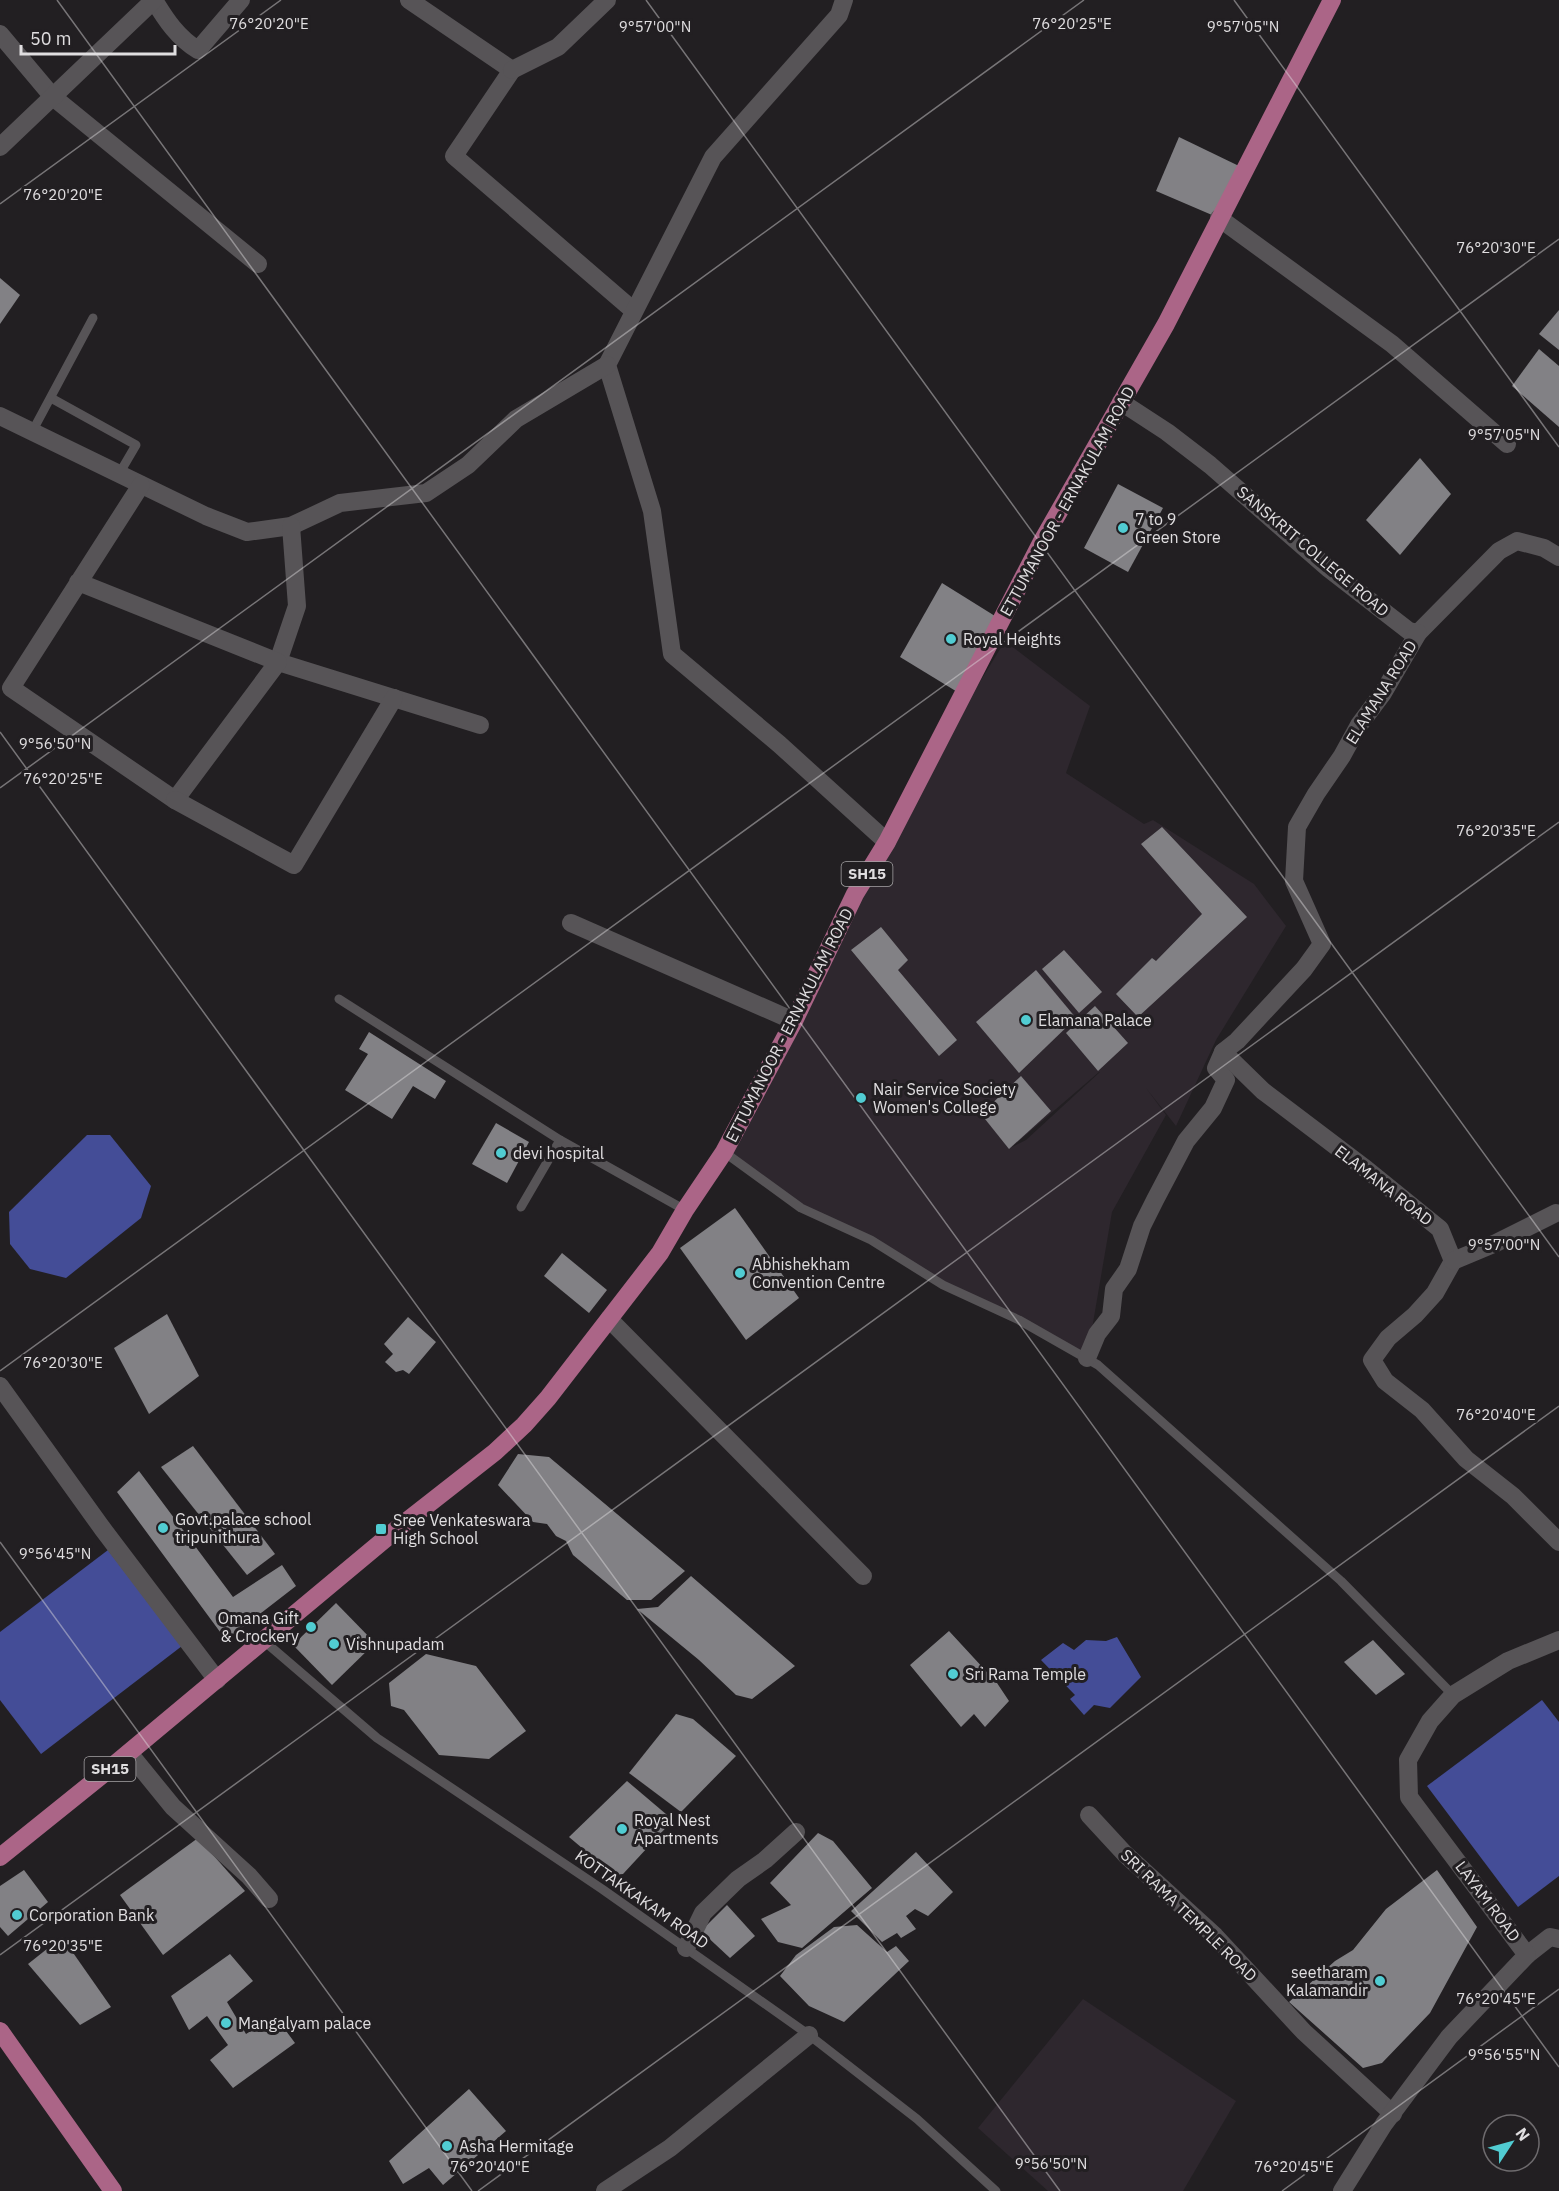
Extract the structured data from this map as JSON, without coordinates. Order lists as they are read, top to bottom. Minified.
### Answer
{"streets":{"main road":["ETTUMANOOR - ERNAKULAM ROAD","SH15"],"street":["SANSKRIT COLLEGE ROAD","ELAMANA ROAD","LAYAM ROAD","SRI RAMA TEMPLE ROAD"],"lane":["KOTTAKKAKAM ROAD"]},"crossings":[["ETTUMANOOR - ERNAKULAM ROAD","SANSKRIT COLLEGE ROAD"],["ETTUMANOOR - ERNAKULAM ROAD","KOTTAKKAKAM ROAD"],["SANSKRIT COLLEGE ROAD","ELAMANA ROAD"],["LAYAM ROAD","SRI RAMA TEMPLE ROAD"]],"places":{"other":["7 to 9 Green Store","Royal Heights","Elamana Palace","Nair Service Society Women's College","devi hospital","Abhishekham Convention Centre","Govt.palace school tripunithura","Omana Gift & Crockery","Vishnupadam","Sri Rama Temple","Royal Nest Apartments","Corporation Bank","seetharam Kalamandir","Mangalyam palace","Asha Hermitage"],"transit":["Sree Venkateswara High School"]},"scale_bar":"50 m","north":"top right","coordinates":["76°20'20\"E","76°20'25\"E","9°57'00\"N","9°57'05\"N","76°20'30\"E","9°56'50\"N","76°20'35\"E","76°20'40\"E","9°56'45\"N","76°20'45\"E","9°56'55\"N"]}
